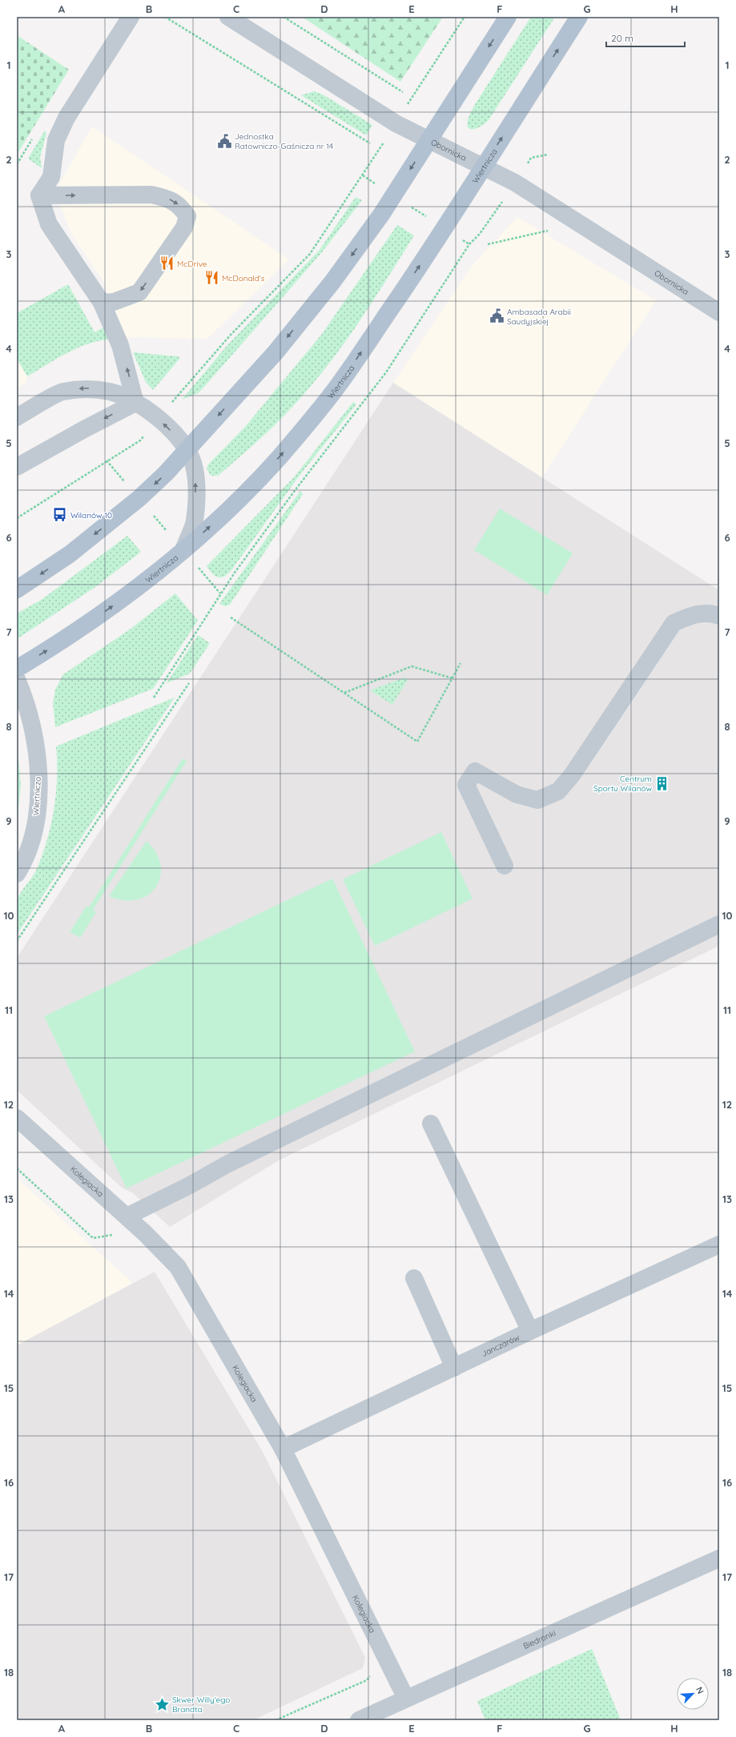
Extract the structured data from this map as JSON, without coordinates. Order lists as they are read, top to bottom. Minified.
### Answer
{"streets":{"main road":["Wiertnicza"],"street":["Obornicka","Kolegiacka","Janczarów","Biedronki"]},"crossings":[["Obornicka","Wiertnicza"],["Kolegiacka","Janczarów"],["Kolegiacka","Biedronki"]],"places":{"public building":["Jednostka Ratowniczo-Gaśnicza nr 14","Ambasada Arabii Saudyjskiej"],"restaurant":["McDrive","McDonald's"],"bus stop":["Wilanów 10"],"building":["Centrum Sportu Wilanów"],"place":["Skwer Willy'ego Brandta"]},"scale_bar":"20 m","north":"top right","grid":{"columns":["A","B","C","D","E","F","G","H"],"rows":["1","2","3","4","5","6","7","8","9","10","11","12","13","14","15","16","17","18"]}}
